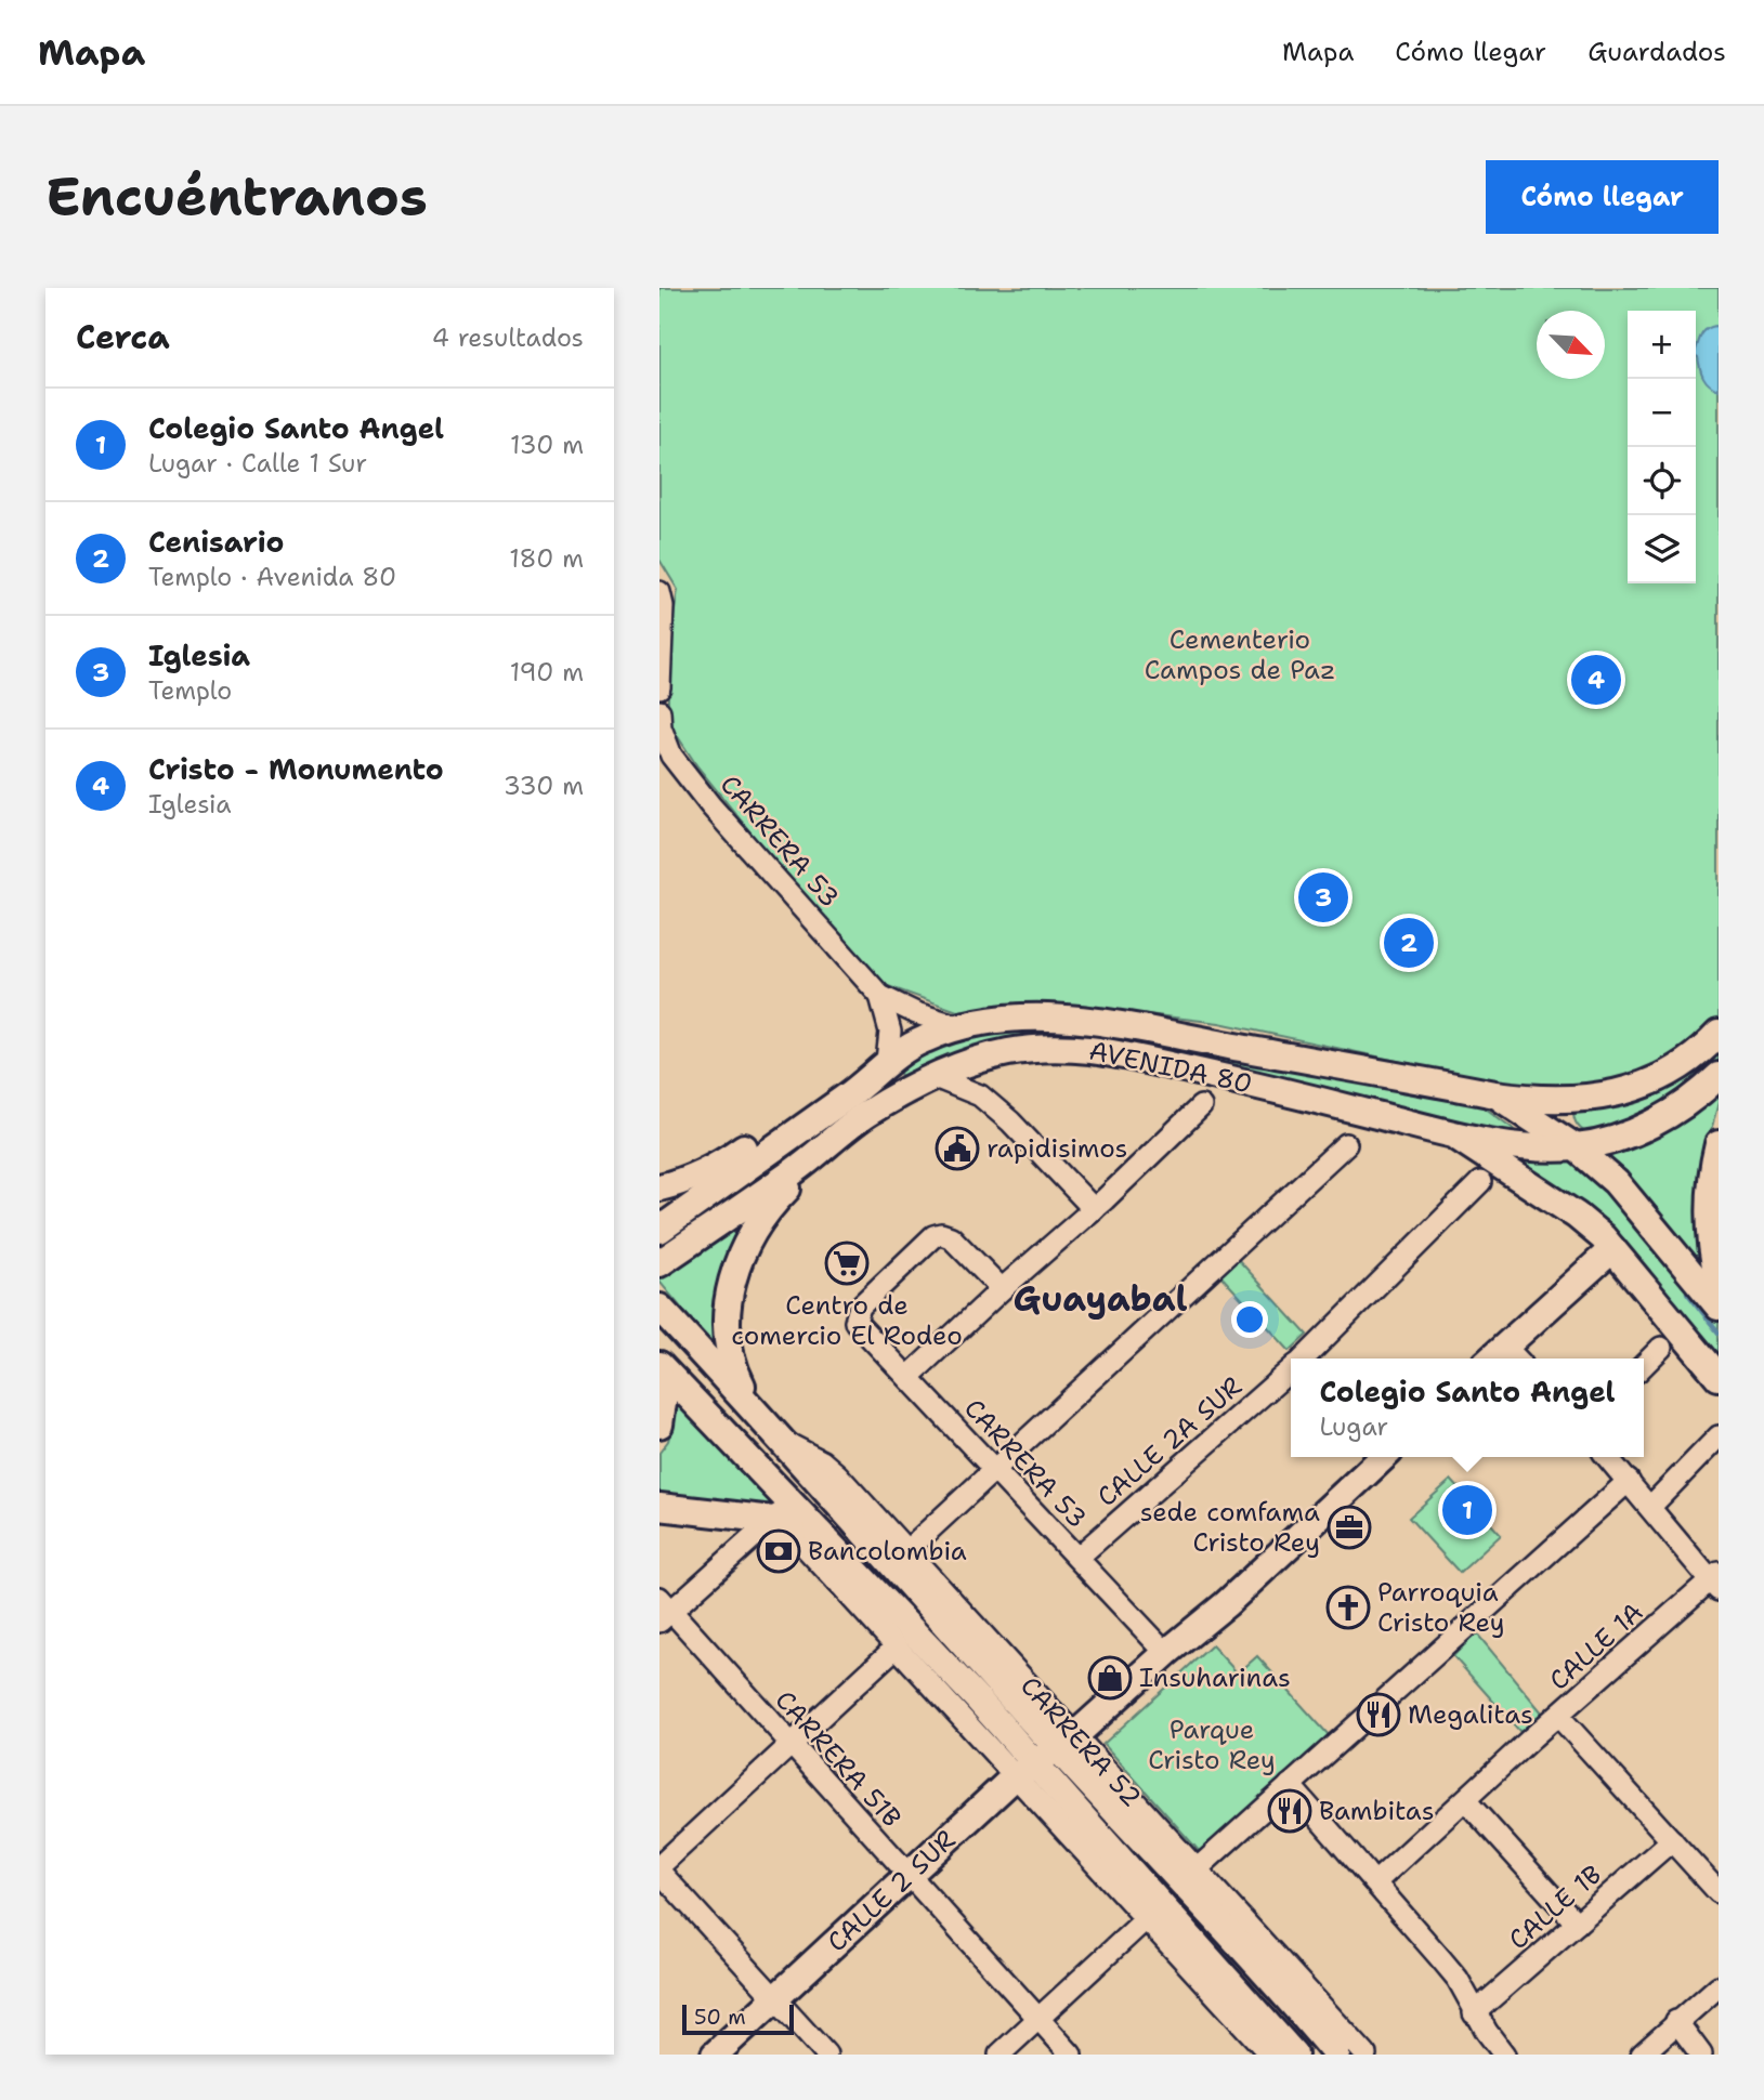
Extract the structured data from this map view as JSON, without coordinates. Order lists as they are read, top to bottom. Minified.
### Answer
{"streets":{"main road":["AVENIDA 80","CARRERA 52","CALLE 2 SUR"],"street":["CARRERA 53","CALLE 2A SUR","CALLE 1A","CARRERA 51B","CALLE 1B"]},"crossings":[["CARRERA 53","AVENIDA 80"],["CARRERA 53","CALLE 2A SUR"],["CARRERA 53","CALLE 2 SUR"],["CARRERA 52","CALLE 2 SUR"],["CARRERA 51B","CALLE 2 SUR"]],"districts":["Guayabal"],"parks":["Cementerio Campos de Paz","Parque Cristo Rey"],"places":{"public building":["rapidisimos"],"supermarket":["Centro de comercio El Rodeo"],"office":["sede comfama Cristo Rey"],"bank":["Bancolombia"],"church":["Parroquia Cristo Rey"],"shop":["Insuharinas"],"restaurant":["Megalitas","Bambitas"]},"scale_bar":"50 m","north":"bottom right","page":{"header":"Mapa","nav":["Mapa","Cómo llegar","Guardados"],"buttons":"Cómo llegar","title":"Encuéntranos","heading":["Cerca","4 resultados"],"map_buttons":["+","−"],"list":[{"mark":"1","name":"Colegio Santo Angel","note":"Lugar · Calle 1 Sur","value":"130 m"},{"mark":"2","name":"Cenisario","note":"Templo · Avenida 80","value":"180 m"},{"mark":"3","name":"Iglesia","note":"Templo","value":"190 m"},{"mark":"4","name":"Cristo - Monumento","note":"Iglesia","value":"330 m"}],"pins":["4","3","2","1"],"popup":["Colegio Santo Angel","Lugar"],"scale":"50 m"}}
